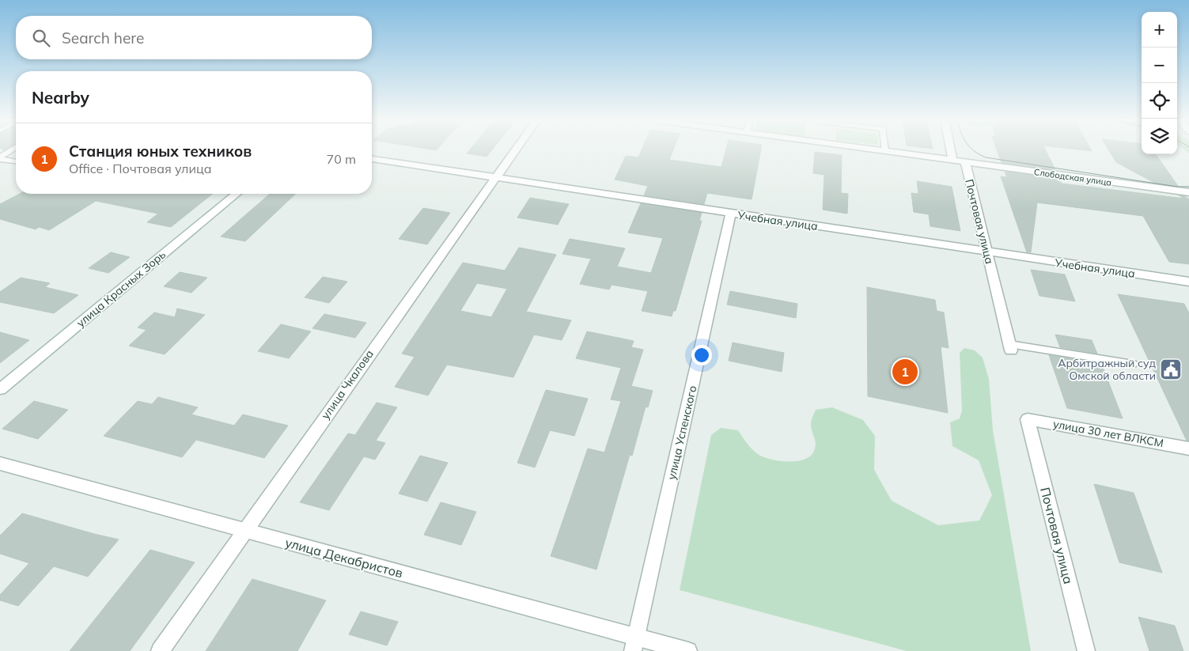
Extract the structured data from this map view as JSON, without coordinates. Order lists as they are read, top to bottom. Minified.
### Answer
{"streets":{"street":["Слободская улица","Учебная улица","Почтовая улица","улица Красных Зорь","улица Чкалова","улица Успенского","улица 30 лет ВЛКСМ","улица Декабристов"]},"crossings":[["Слободская улица","Почтовая улица"],["Учебная улица","Почтовая улица"],["Учебная улица","улица Чкалова"],["Учебная улица","улица Успенского"],["Почтовая улица","улица 30 лет ВЛКСМ"],["улица Чкалова","улица Декабристов"],["улица Успенского","улица Декабристов"]],"places":{"public building":["Арбитражный суд Омской области"]},"page":{"map_buttons":["+","−"],"search":"Search here","heading":"Nearby","list":[{"mark":"1","name":"Станция юных техников","note":"Office · Почтовая улица","value":"70 m"}],"pins":"1"}}
